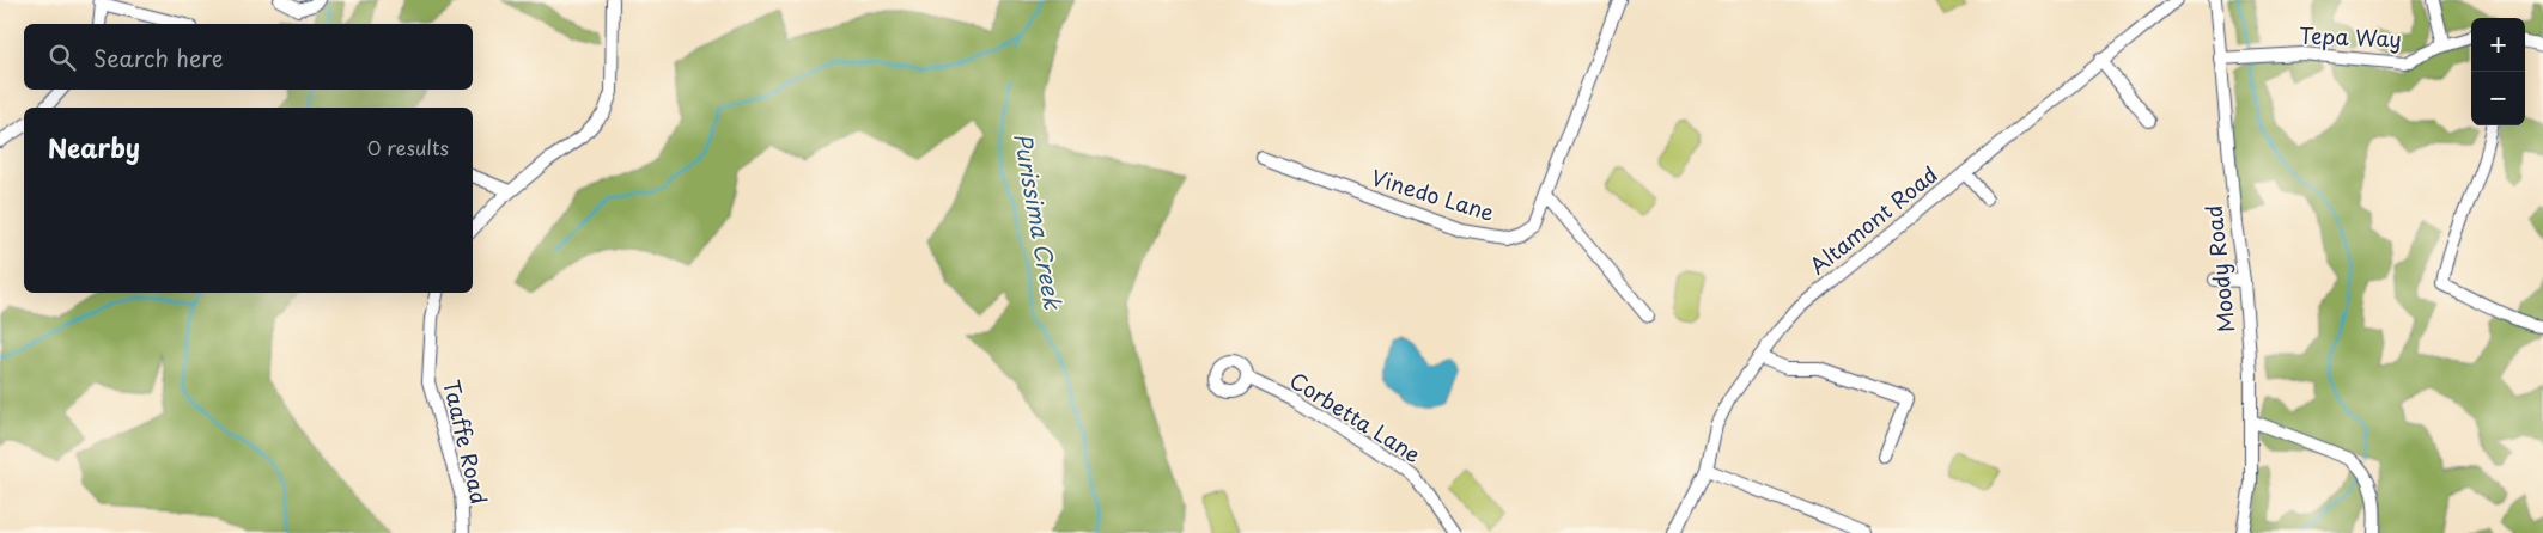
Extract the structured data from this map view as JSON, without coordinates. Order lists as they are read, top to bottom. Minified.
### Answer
{"streets":{"street":["Tepa Way","Vinedo Lane","Altamont Road","Moody Road","Corbetta Lane","Taaffe Road"]},"crossings":[["Tepa Way","Moody Road"]],"water":["Purissima Creek"],"page":{"map_buttons":["+","−"],"search":"Search here","heading":["Nearby","0 results"]}}
